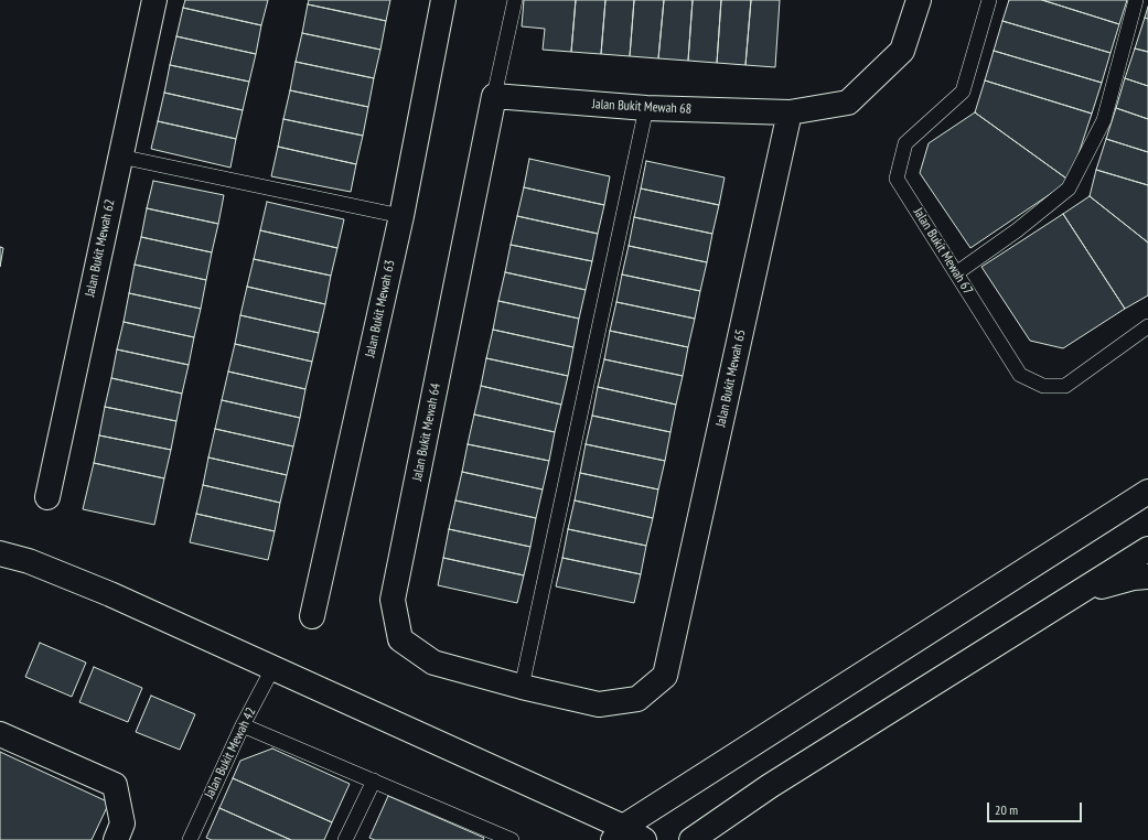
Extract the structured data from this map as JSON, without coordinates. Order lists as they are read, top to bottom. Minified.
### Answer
{"streets":{"street":["Jalan Bukit Mewah 68","Jalan Bukit Mewah 62","Jalan Bukit Mewah 63","Jalan Bukit Mewah 65","Jalan Bukit Mewah 64"],"lane":["Jalan Bukit Mewah 67","Jalan Bukit Mewah 42"]},"crossings":[["Jalan Bukit Mewah 68","Jalan Bukit Mewah 65"],["Jalan Bukit Mewah 68","Jalan Bukit Mewah 64"],["Jalan Bukit Mewah 65","Jalan Bukit Mewah 64"]],"scale_bar":"20 m"}
